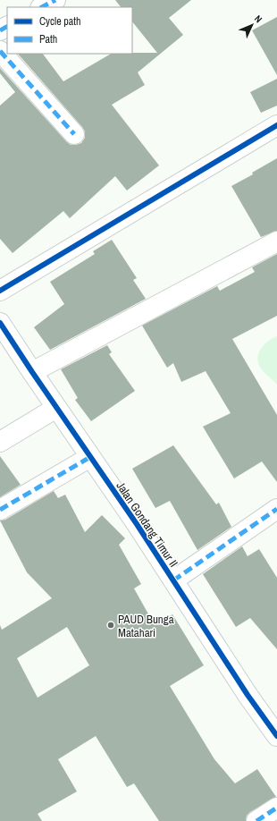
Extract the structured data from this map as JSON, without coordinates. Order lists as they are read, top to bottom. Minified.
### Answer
{"streets":{"street":["Jalan Gondang Timur II"]},"places":["PAUD Bunga Matahari"],"legend":["Cycle path","Path"],"north":"top right"}
